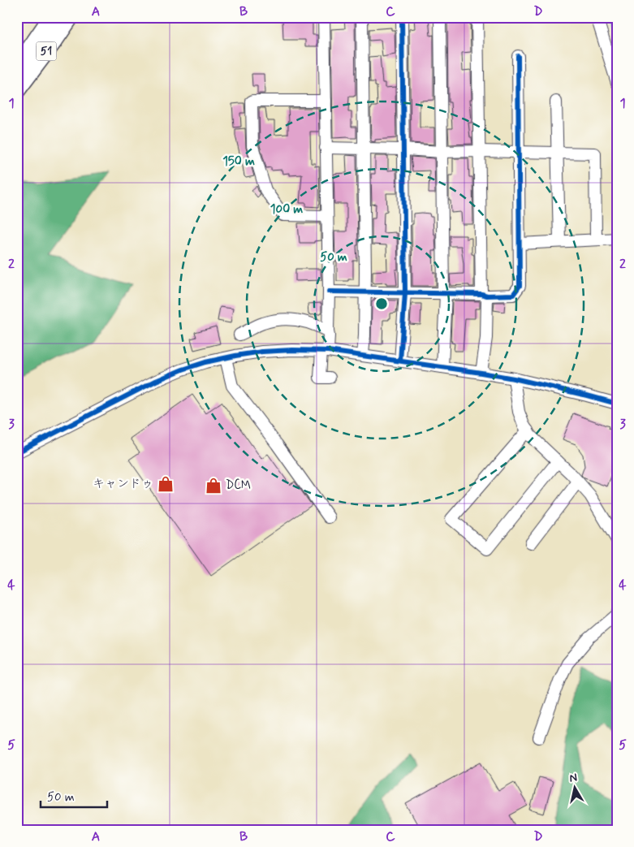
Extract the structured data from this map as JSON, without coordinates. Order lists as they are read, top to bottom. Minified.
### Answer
{"streets":{"highway":["51"]},"places":{"shop":["キャンドゥ","DCM"]},"scale_bar":"50 m","north":"top","grid":{"columns":["A","B","C","D"],"rows":["1","2","3","4","5"]},"rings":["150 m","100 m","50 m"]}
